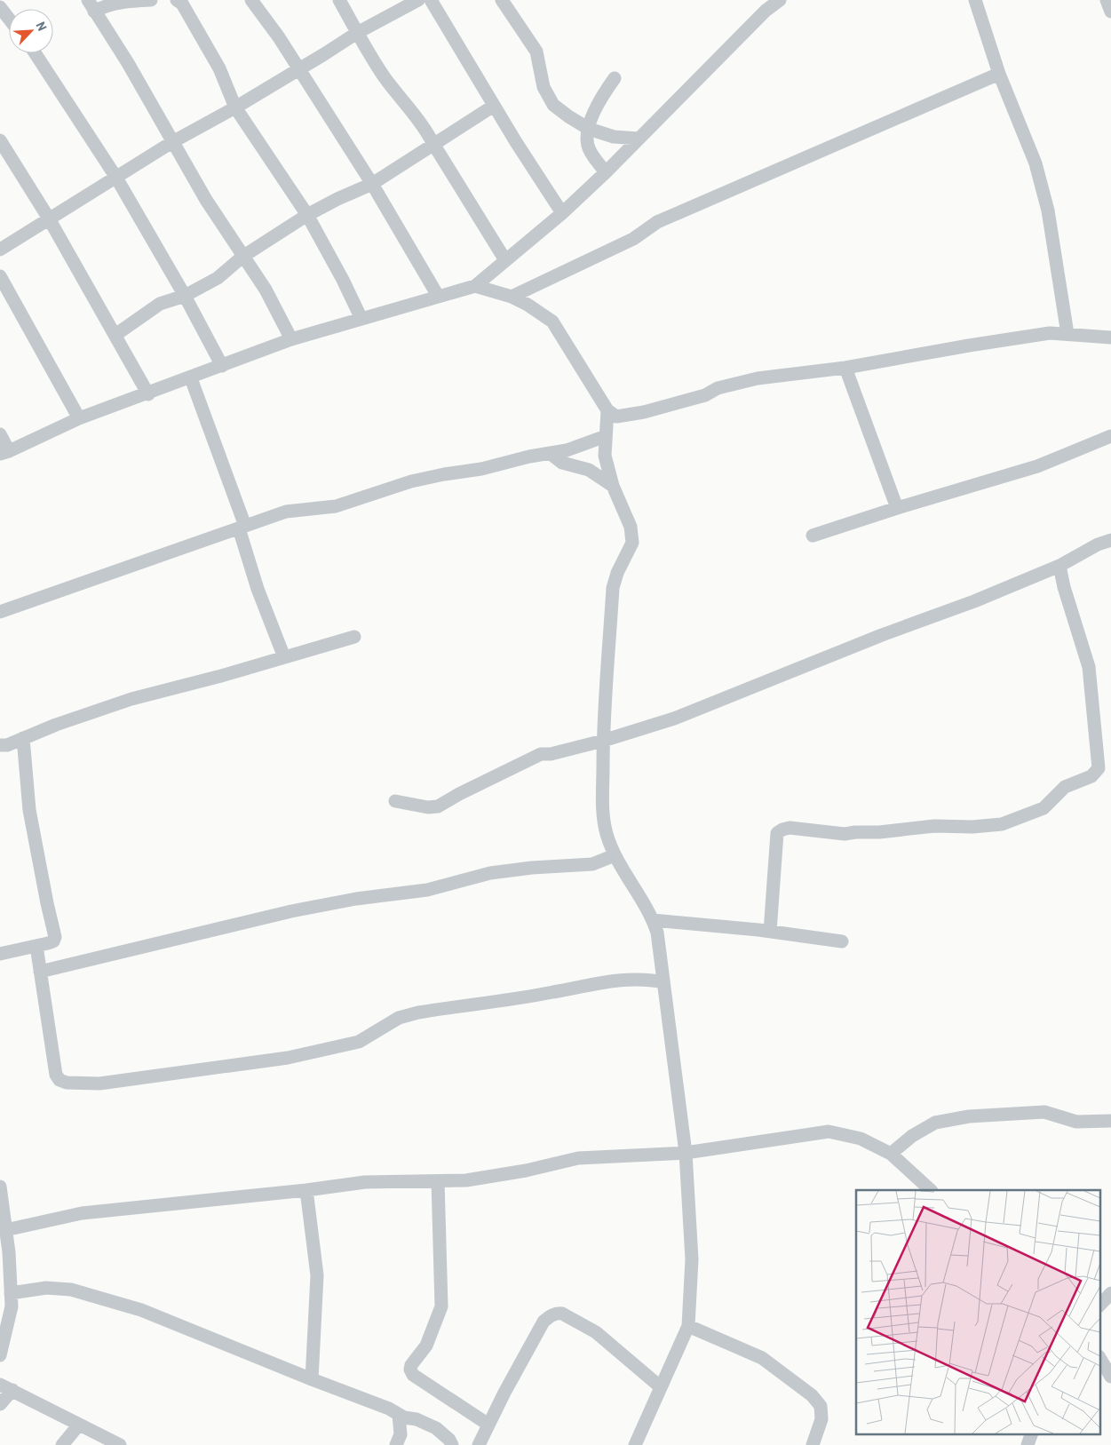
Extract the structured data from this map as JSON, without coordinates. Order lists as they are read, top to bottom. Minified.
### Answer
{"north":"top right"}
